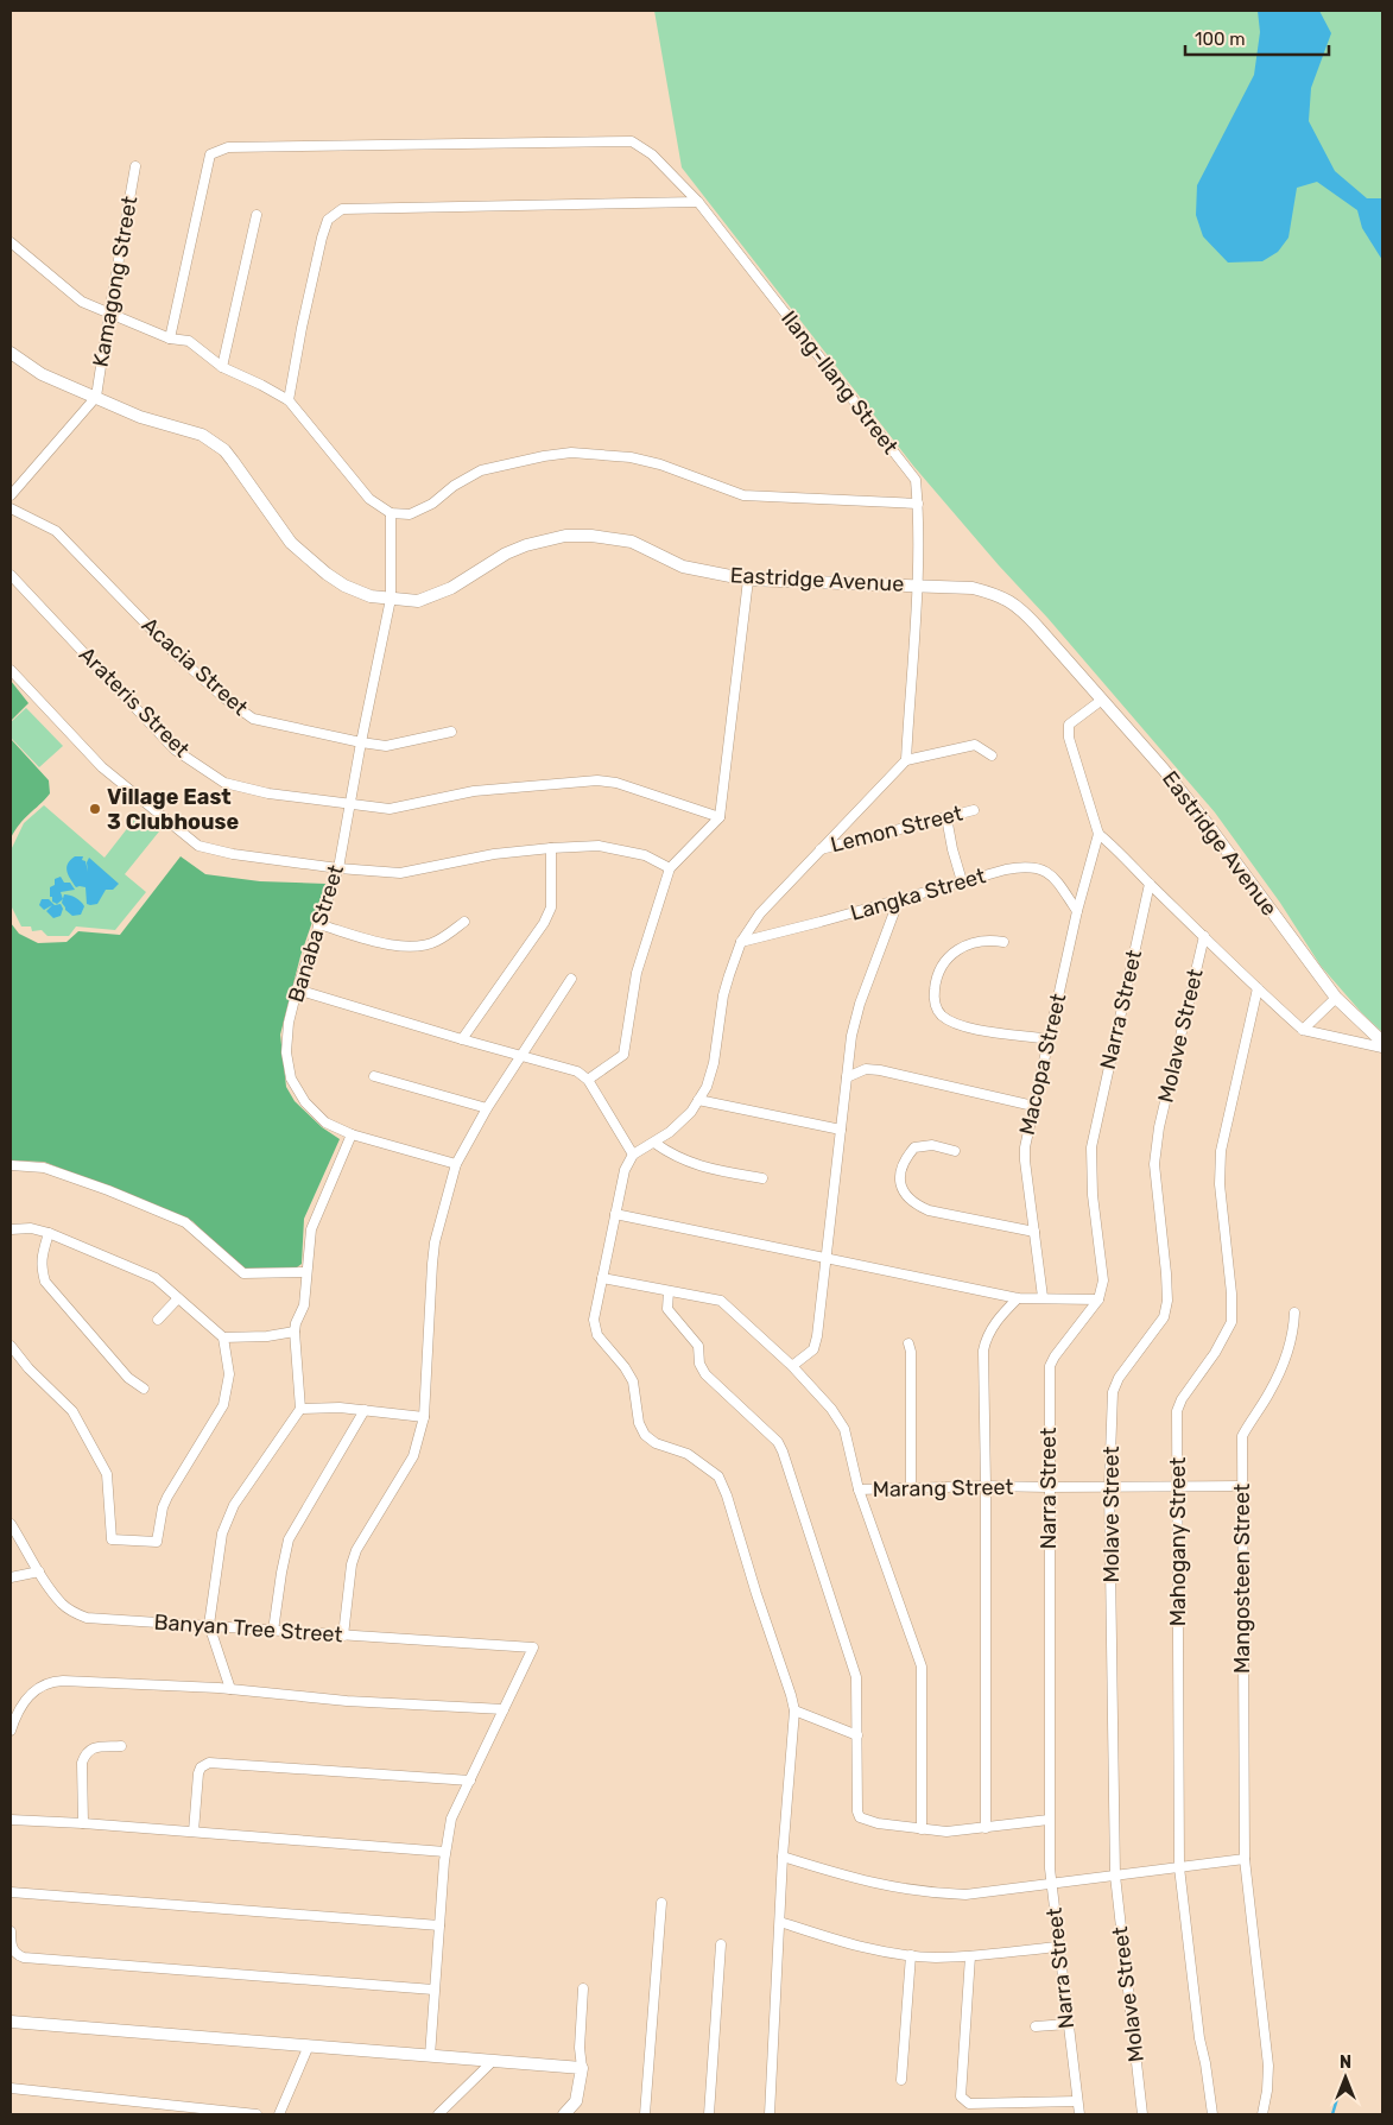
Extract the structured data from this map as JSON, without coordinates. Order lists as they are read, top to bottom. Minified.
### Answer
{"streets":{"street":["Kamagong Street","Ilang-Ilang Street","Eastridge Avenue","Acacia Street","Arateris Street","Lemon Street","Langka Street","Banaba Street","Narra Street","Molave Street","Macopa Street","Marang Street","Mahogany Street","Mangosteen Street","Banyan Tree Street"]},"crossings":[["Kamagong Street","Eastridge Avenue"],["Ilang-Ilang Street","Eastridge Avenue"],["Eastridge Avenue","Banaba Street"],["Acacia Street","Banaba Street"],["Arateris Street","Banaba Street"],["Langka Street","Macopa Street"],["Narra Street","Marang Street"],["Molave Street","Marang Street"],["Marang Street","Mahogany Street"],["Marang Street","Mangosteen Street"]],"places":["Village East 3 Clubhouse"],"scale_bar":"100 m","north":"top"}
